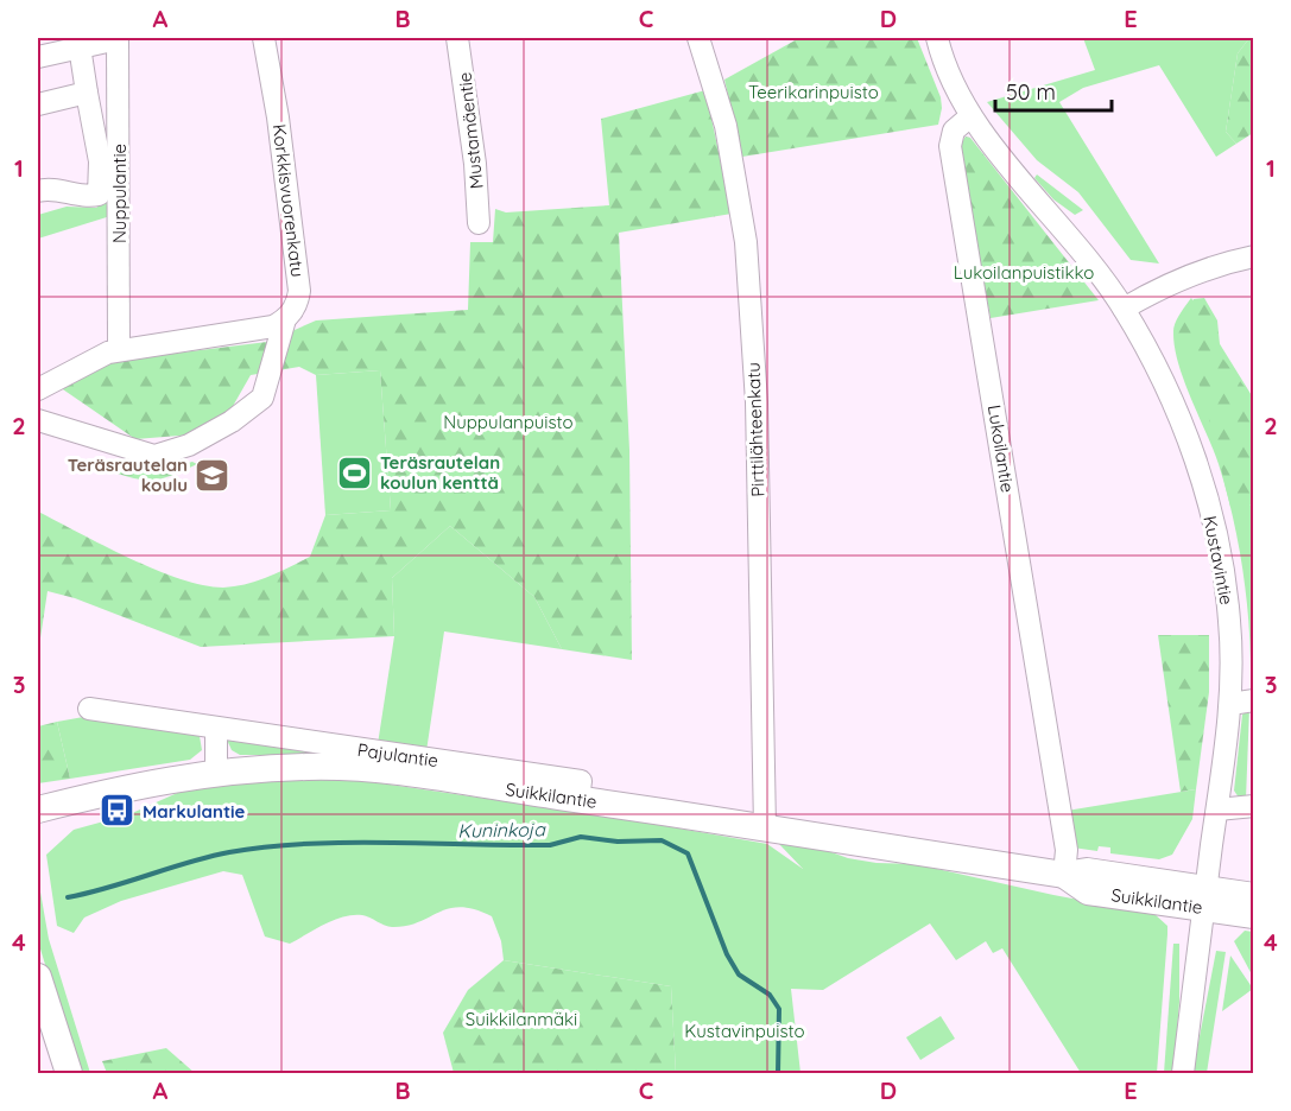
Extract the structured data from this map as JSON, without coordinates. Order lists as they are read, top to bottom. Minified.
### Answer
{"streets":{"main road":["Suikkilantie"],"street":["Mustamäentie","Nuppulantie","Korkkisvuorenkatu","Pirttilähteenkatu","Lukoilantie","Kustavintie","Pajulantie"]},"crossings":[["Pirttilähteenkatu","Suikkilantie"],["Lukoilantie","Kustavintie"],["Lukoilantie","Suikkilantie"],["Kustavintie","Suikkilantie"],["Pajulantie","Suikkilantie"]],"water":["Kuninkoja"],"parks":["Teerikarinpuisto","Lukoilanpuistikko","Nuppulanpuisto","Suikkilanmäki","Kustavinpuisto"],"places":{"sports":["Teräsrautelan koulun kenttä"],"school or university":["Teräsrautelan koulu"],"bus stop":["Markulantie"]},"scale_bar":"50 m","grid":{"columns":["A","B","C","D","E"],"rows":["1","2","3","4"]}}
